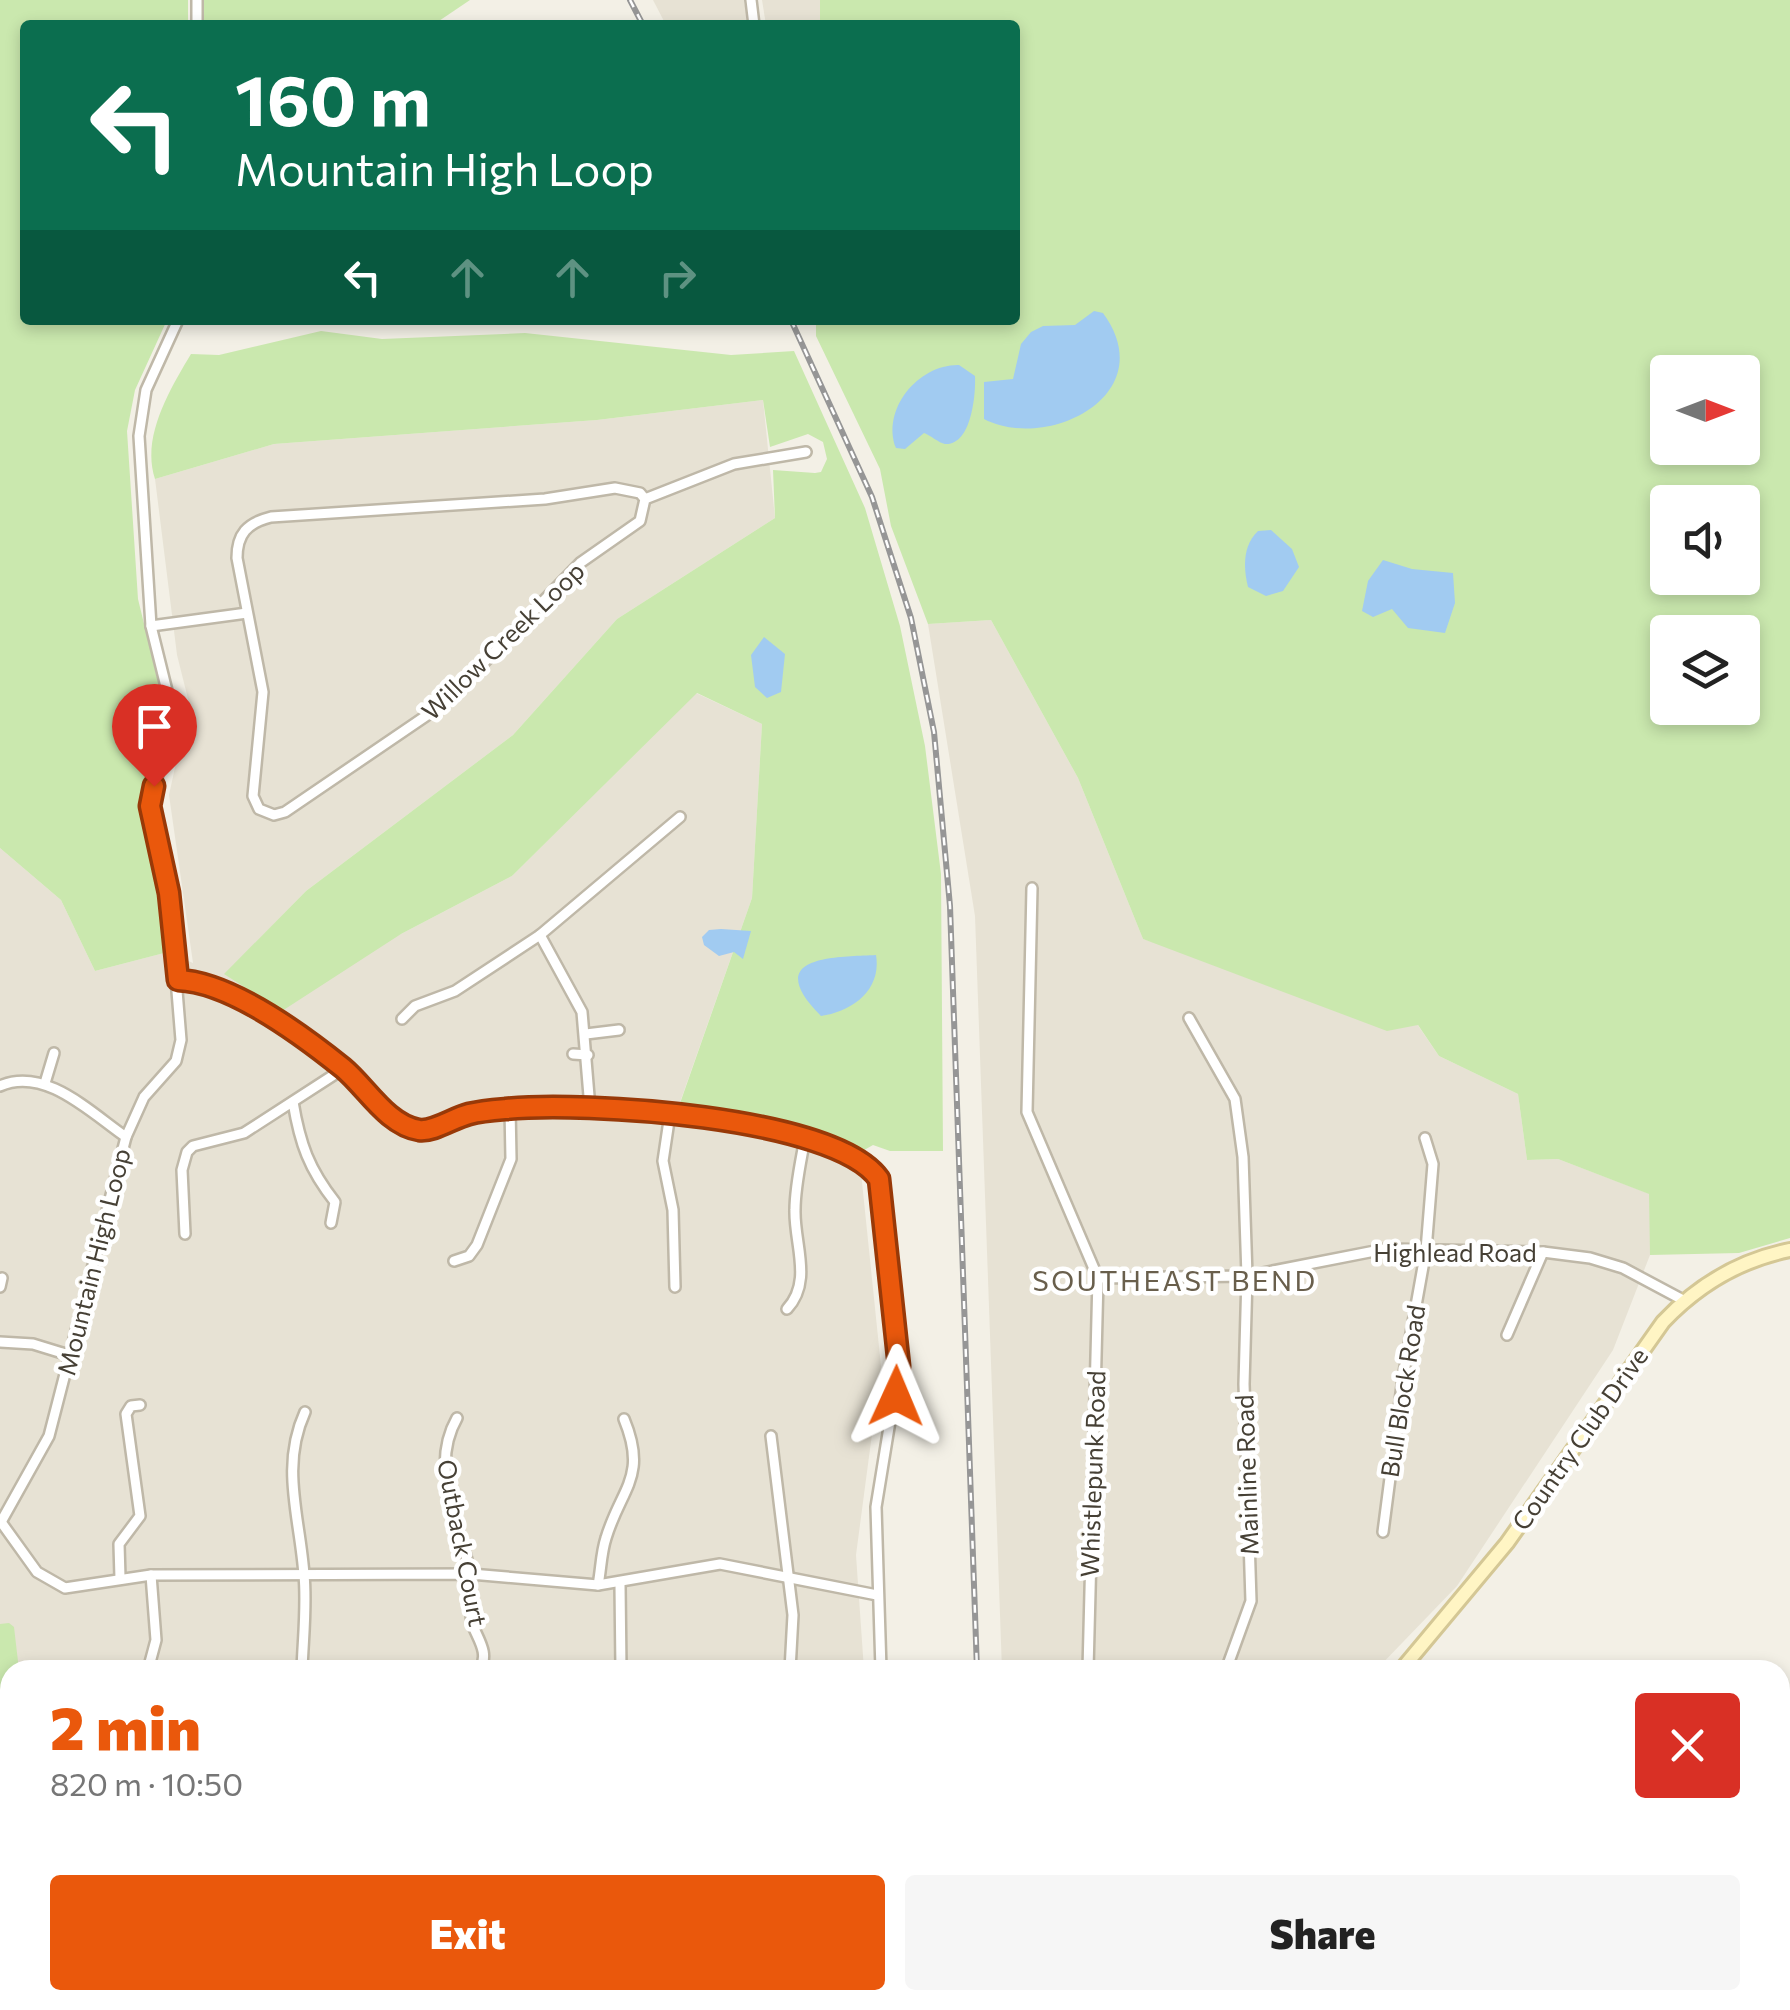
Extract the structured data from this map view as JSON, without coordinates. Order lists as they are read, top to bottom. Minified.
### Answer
{"streets":{"street":["Willow Creek Loop","Highlead Road","Mountain High Loop","Bull Block Road","Country Club Drive","Whistlepunk Road","Mainline Road","Outback Court"]},"crossings":[["Highlead Road","Bull Block Road"],["Highlead Road","Country Club Drive"],["Highlead Road","Whistlepunk Road"],["Highlead Road","Mainline Road"],["Mountain High Loop","Outback Court"]],"districts":["SOUTHEAST BEND"],"north":"right","page":{"turn":["160 m","Mountain High Loop"],"heading":["2 min","820 m · 10:50"],"buttons":["Exit","Share"]}}
